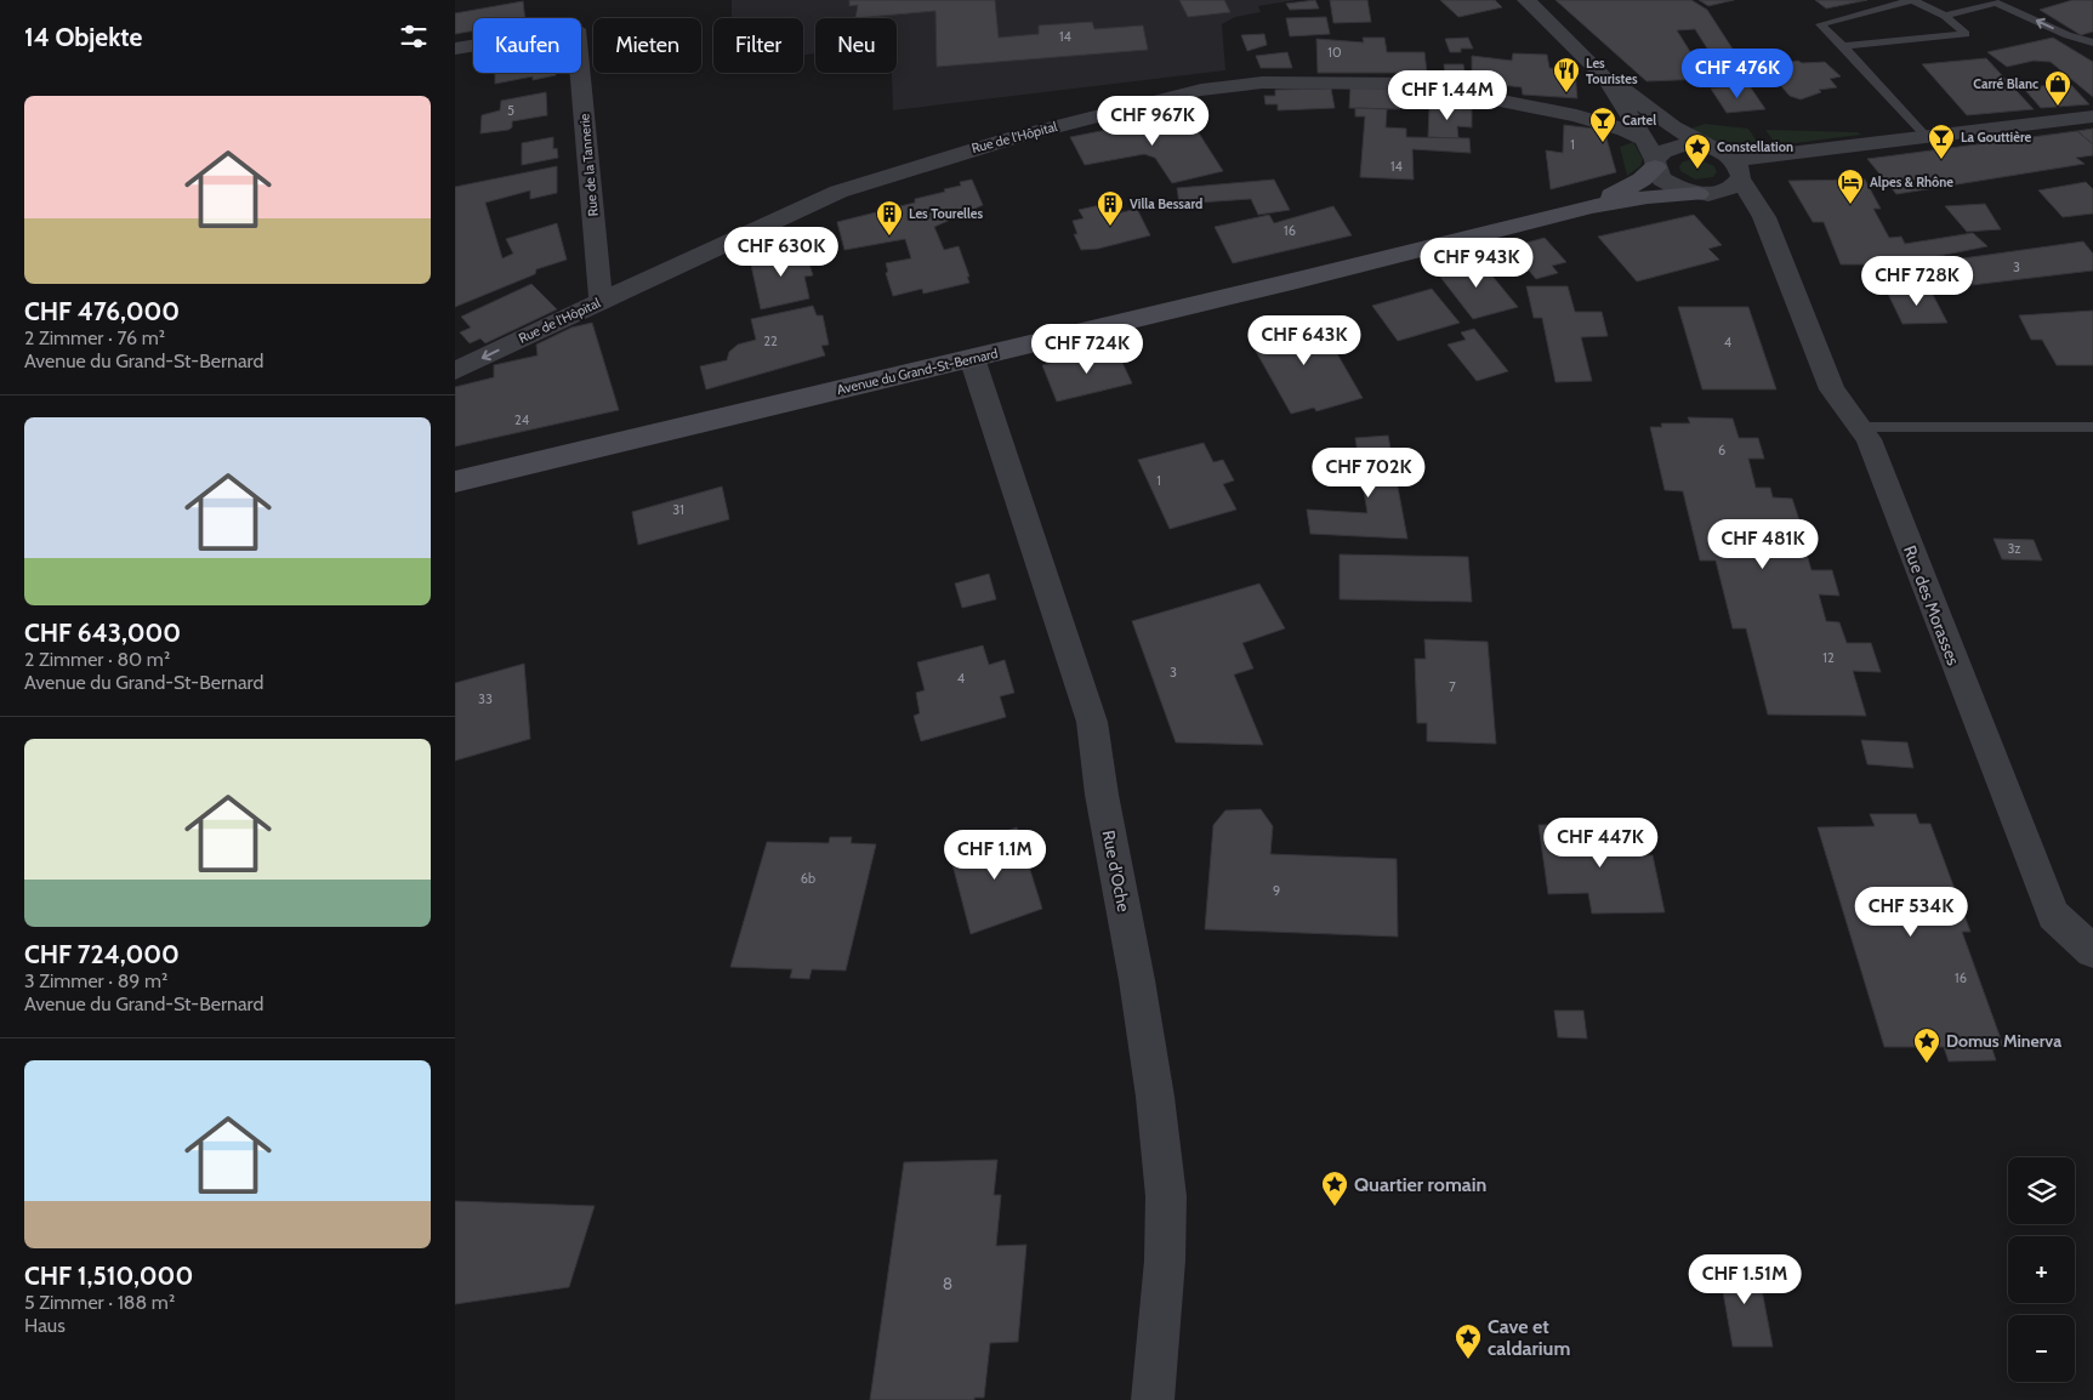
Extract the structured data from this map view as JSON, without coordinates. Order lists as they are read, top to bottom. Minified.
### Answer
{"streets":{"street":["Rue de l'Hôpital","Rue de la Tannerie","Avenue du Grand-St-Bernard","Rue des Morasses","Rue d'Oche"]},"crossings":[["Rue de l'Hôpital","Rue de la Tannerie"],["Rue de l'Hôpital","Rue des Morasses"],["Avenue du Grand-St-Bernard","Rue des Morasses"],["Avenue du Grand-St-Bernard","Rue d'Oche"]],"places":{"restaurant":["Les Touristes"],"shop":["Carré Blanc"],"bar":["Cartel","La Gouttière"],"place":["Constellation","Domus Minerva","Quartier romain","Cave et caldarium"],"hotel":["Alpes & Rhône"],"building":["Villa Bessard","Les Tourelles"]},"house_numbers":["14","10","5","1","14","16","3","22","4","24","6","1","31","3z","12","3","4","7","33","6b","9","16","8"],"page":{"heading":"14 Objekte","chip":["Kaufen","Mieten","Filter","Neu"],"price":["CHF 476K","CHF 1.44M","CHF 967K","CHF 630K","CHF 943K","CHF 728K","CHF 643K","CHF 724K","CHF 702K","CHF 481K","CHF 447K","CHF 1.1M","CHF 534K","CHF 1.51M"],"list":[{"name":"CHF 476,000","note":"2 Zimmer · 76 m² · Avenue du Grand-St-Bernard"},{"name":"CHF 643,000","note":"2 Zimmer · 80 m² · Avenue du Grand-St-Bernard"},{"name":"CHF 724,000","note":"3 Zimmer · 89 m² · Avenue du Grand-St-Bernard"},{"name":"CHF 1,510,000","note":"5 Zimmer · 188 m² · Haus"}],"map_buttons":["+","−"]}}
